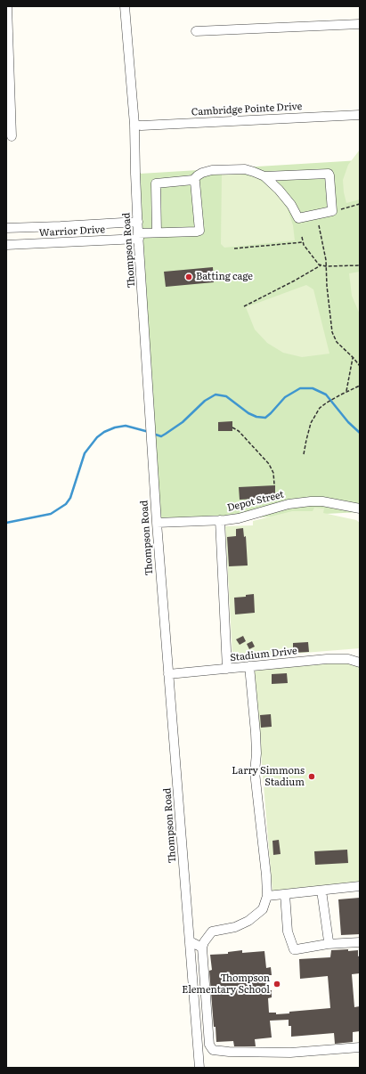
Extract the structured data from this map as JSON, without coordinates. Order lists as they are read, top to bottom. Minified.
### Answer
{"streets":{"street":["Cambridge Pointe Drive","Warrior Drive","Thompson Road","Depot Street","Stadium Drive"]},"crossings":[["Cambridge Pointe Drive","Thompson Road"],["Warrior Drive","Thompson Road"],["Thompson Road","Depot Street"],["Thompson Road","Stadium Drive"]],"places":["Batting cage","Larry Simmons Stadium","Thompson Elementary School"]}
